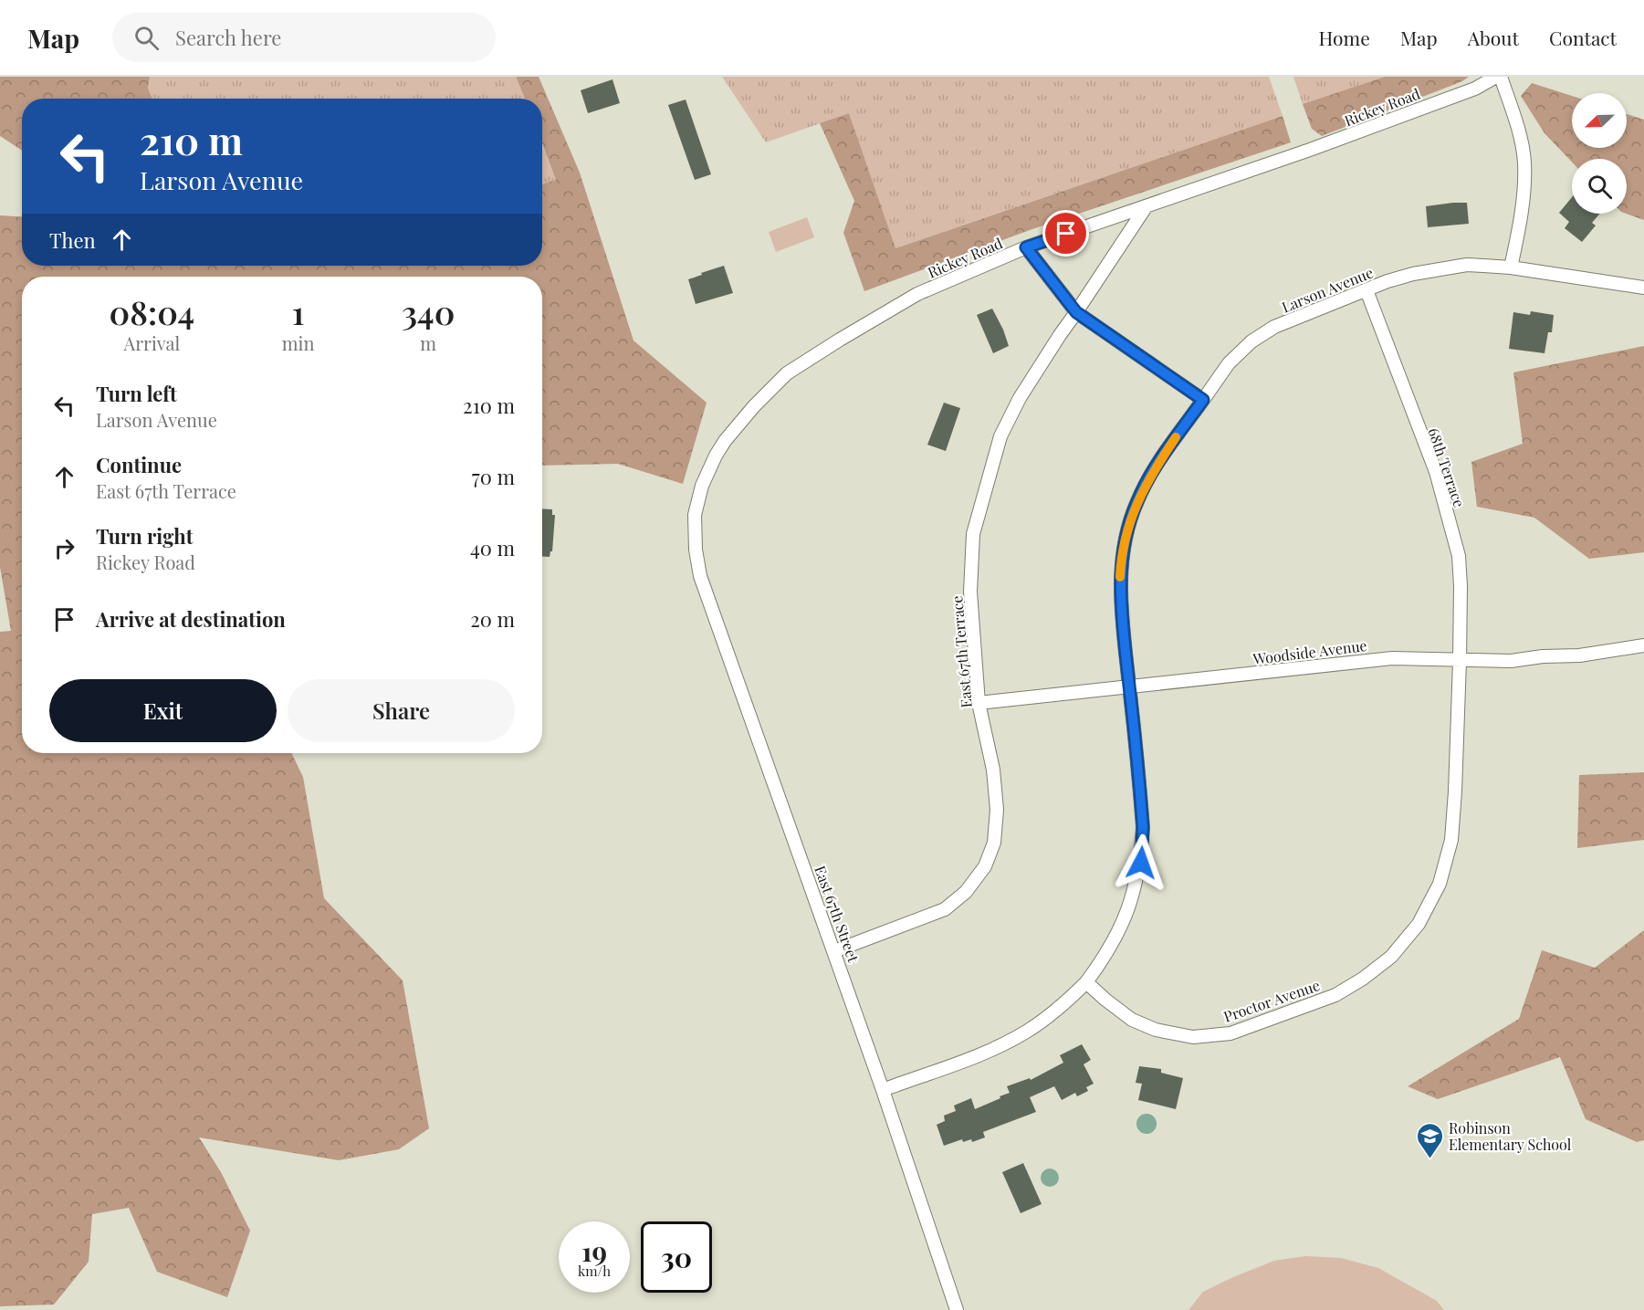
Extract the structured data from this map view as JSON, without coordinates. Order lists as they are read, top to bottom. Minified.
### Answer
{"streets":{"street":["Rickey Road","Larson Avenue","68th Terrace","East 67th Terrace","Woodside Avenue","East 67th Street","Proctor Avenue"]},"crossings":[["Rickey Road","East 67th Terrace"],["Rickey Road","East 67th Street"],["Larson Avenue","68th Terrace"],["Larson Avenue","Woodside Avenue"],["Larson Avenue","Proctor Avenue"],["68th Terrace","Woodside Avenue"],["68th Terrace","Proctor Avenue"],["East 67th Terrace","Woodside Avenue"],["East 67th Terrace","East 67th Street"],["Woodside Avenue","Proctor Avenue"]],"places":{"school or university":["Robinson Elementary School"]},"north":"bottom left","page":{"header":"Map","search":"Search here","nav":["Home","Map","About","Contact"],"turn":["210 m","Larson Avenue"],"then":"Then","eta":["08:04","Arrival","1","min","340","m"],"list":[{"name":"Turn left","note":"Larson Avenue","value":"210 m"},{"name":"Continue","note":"East 67th Terrace","value":"70 m"},{"name":"Turn right","note":"Rickey Road","value":"40 m"},{"name":"Arrive at destination","value":"20 m"}],"buttons":["Exit","Share"],"speed":"19 km/h","limit":"30"}}
